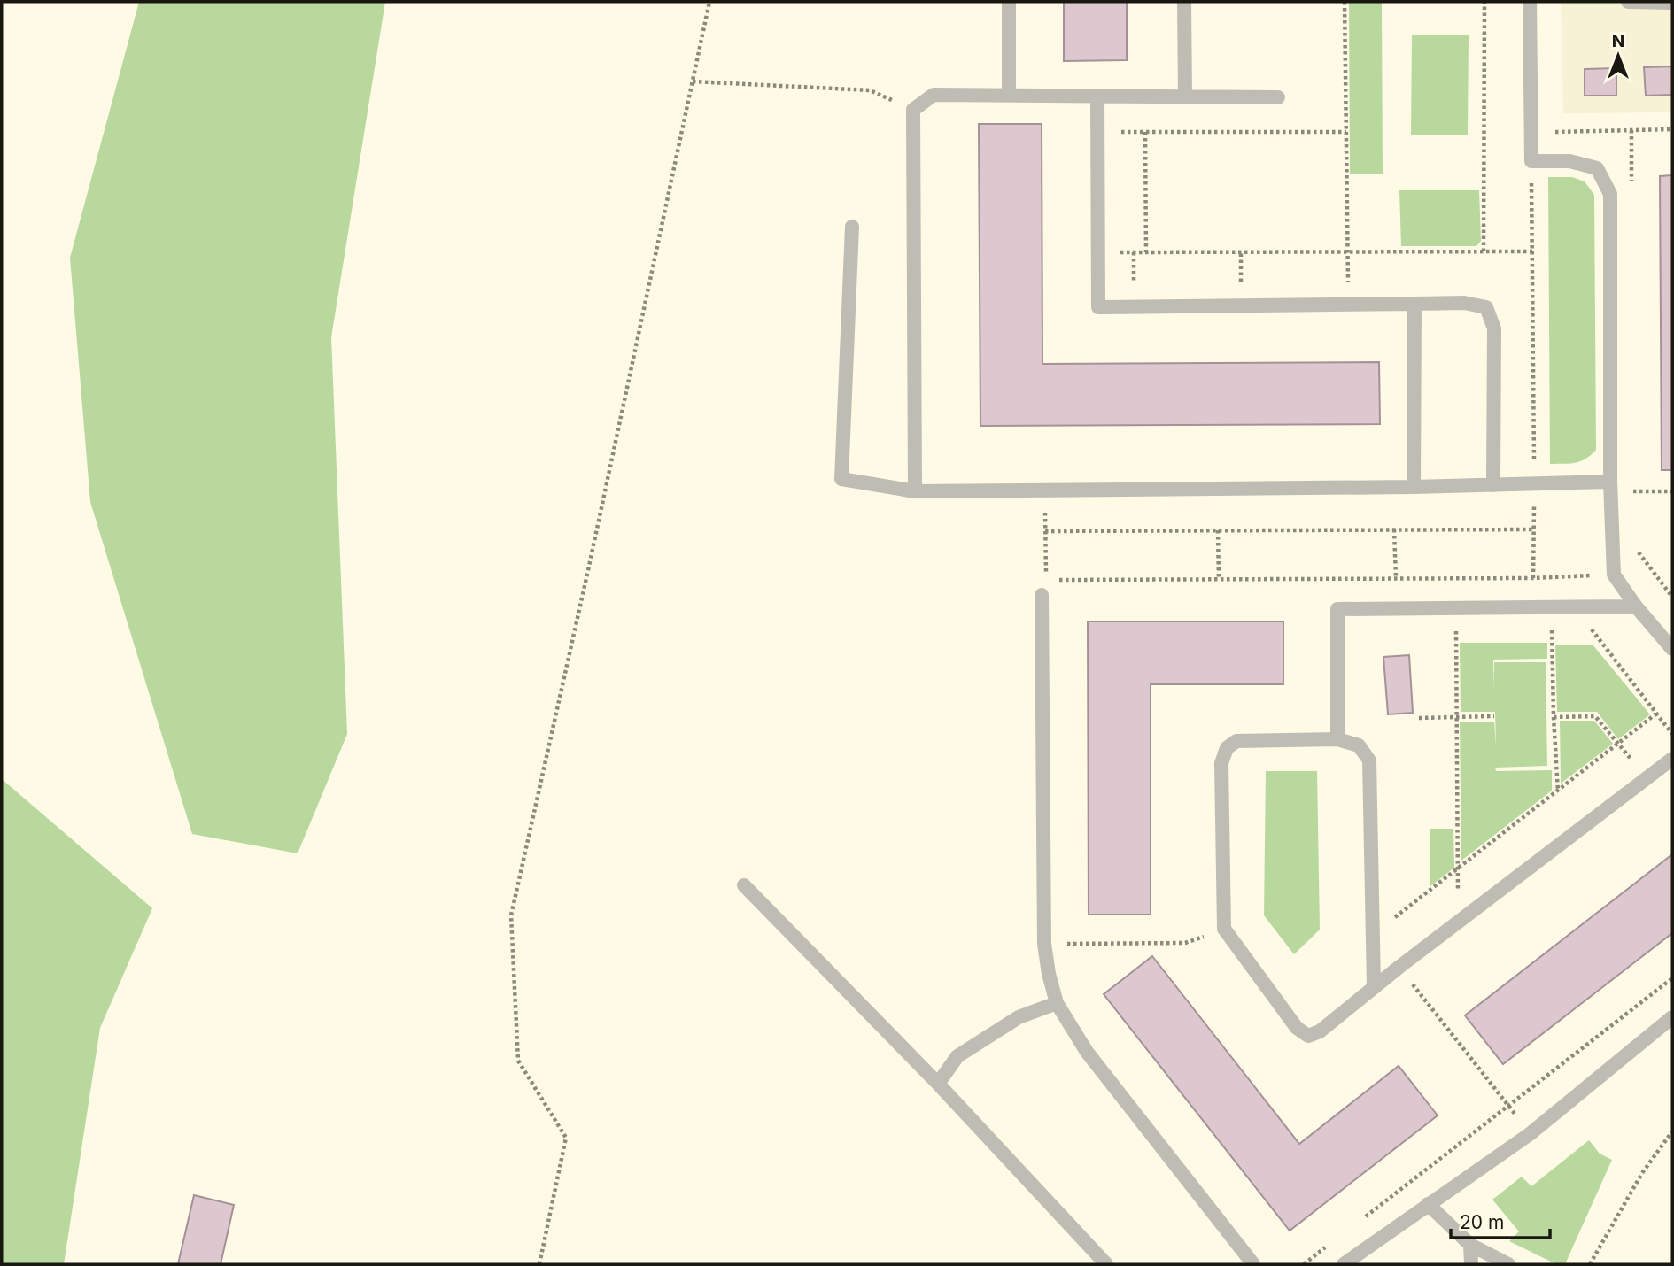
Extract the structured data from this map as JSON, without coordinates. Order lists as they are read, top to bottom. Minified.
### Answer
{"scale_bar":"20 m","north":"top"}
